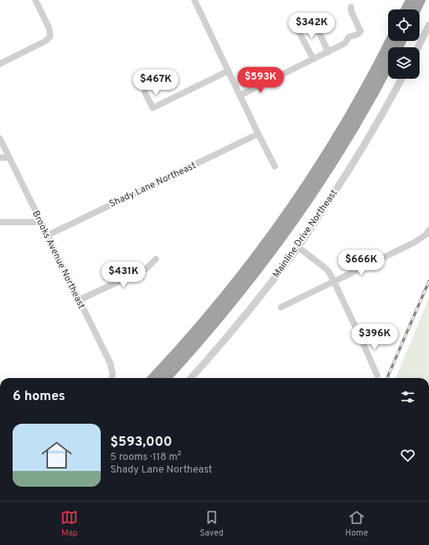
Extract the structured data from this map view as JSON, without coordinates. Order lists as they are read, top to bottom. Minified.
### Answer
{"streets":{"street":["Shady Lane Northeast","Mainline Drive Northeast","Brooks Avenue Northeast"]},"crossings":[["Shady Lane Northeast","Brooks Avenue Northeast"]],"page":{"price":["$342K","$593K","$467K","$666K","$431K","$396K"],"heading":"6 homes","list":[{"name":"$593,000","note":"5 rooms · 118 m² · Shady Lane Northeast"}],"tabs":["Map","Saved","Home"]}}
